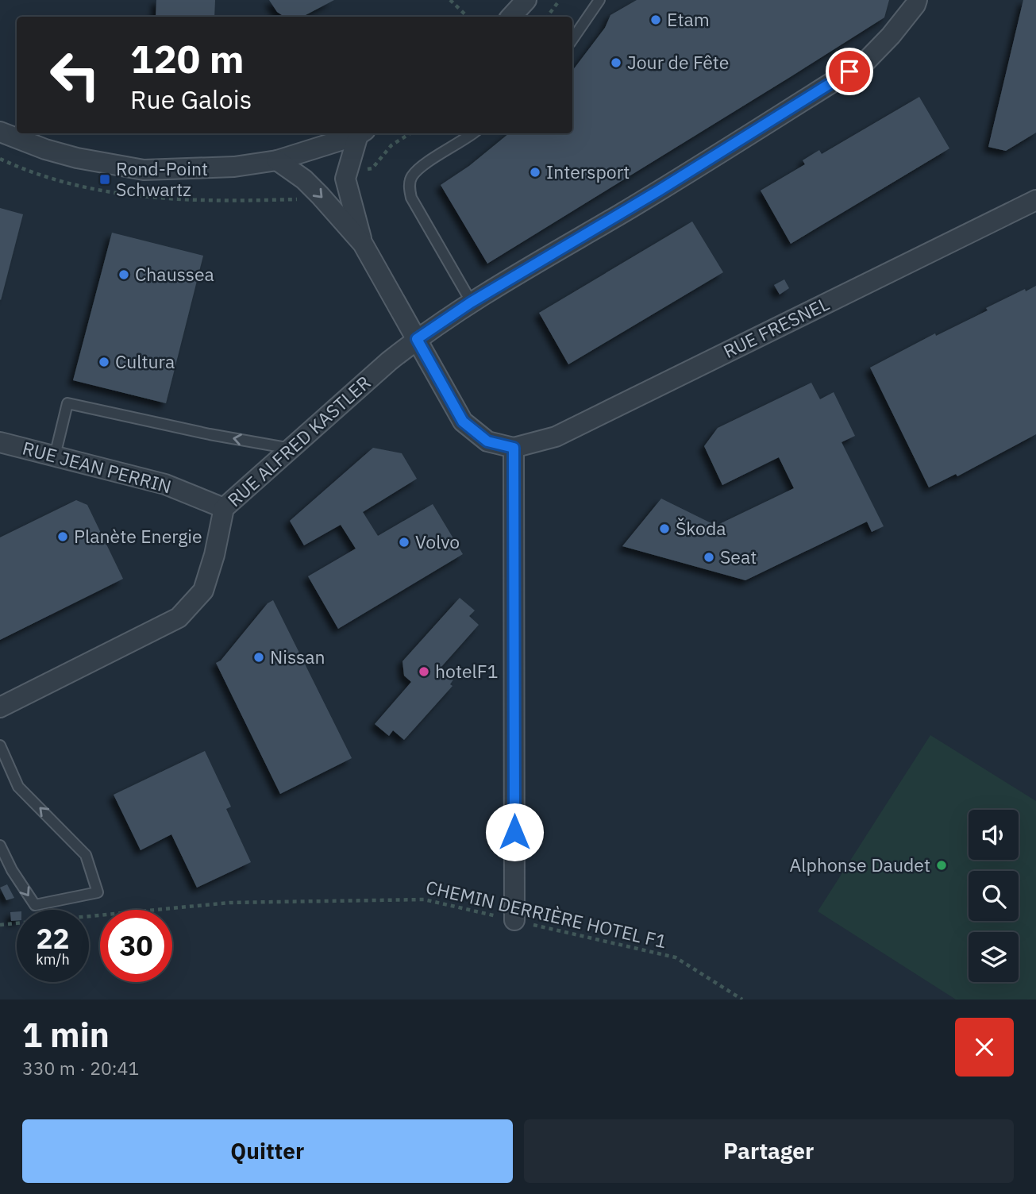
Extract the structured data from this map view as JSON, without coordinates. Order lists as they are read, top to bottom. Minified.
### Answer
{"streets":{"street":["RUE FRESNEL","RUE ALFRED KASTLER","RUE JEAN PERRIN"],"path":["CHEMIN DERRIÈRE HOTEL F1"]},"crossings":[["RUE ALFRED KASTLER","RUE JEAN PERRIN"]],"places":{"other":["Etam","Jour de Fête","Intersport","Chaussea","Cultura","Škoda","Planète Energie","Volvo","Seat","Nissan","hotelF1","Alphonse Daudet"],"transit":["Rond-Point Schwartz"]},"page":{"turn":["120 m","Rue Galois"],"speed":"22 km/h","limit":"30","heading":["1 min","330 m · 20:41"],"buttons":["Quitter","Partager"]}}
